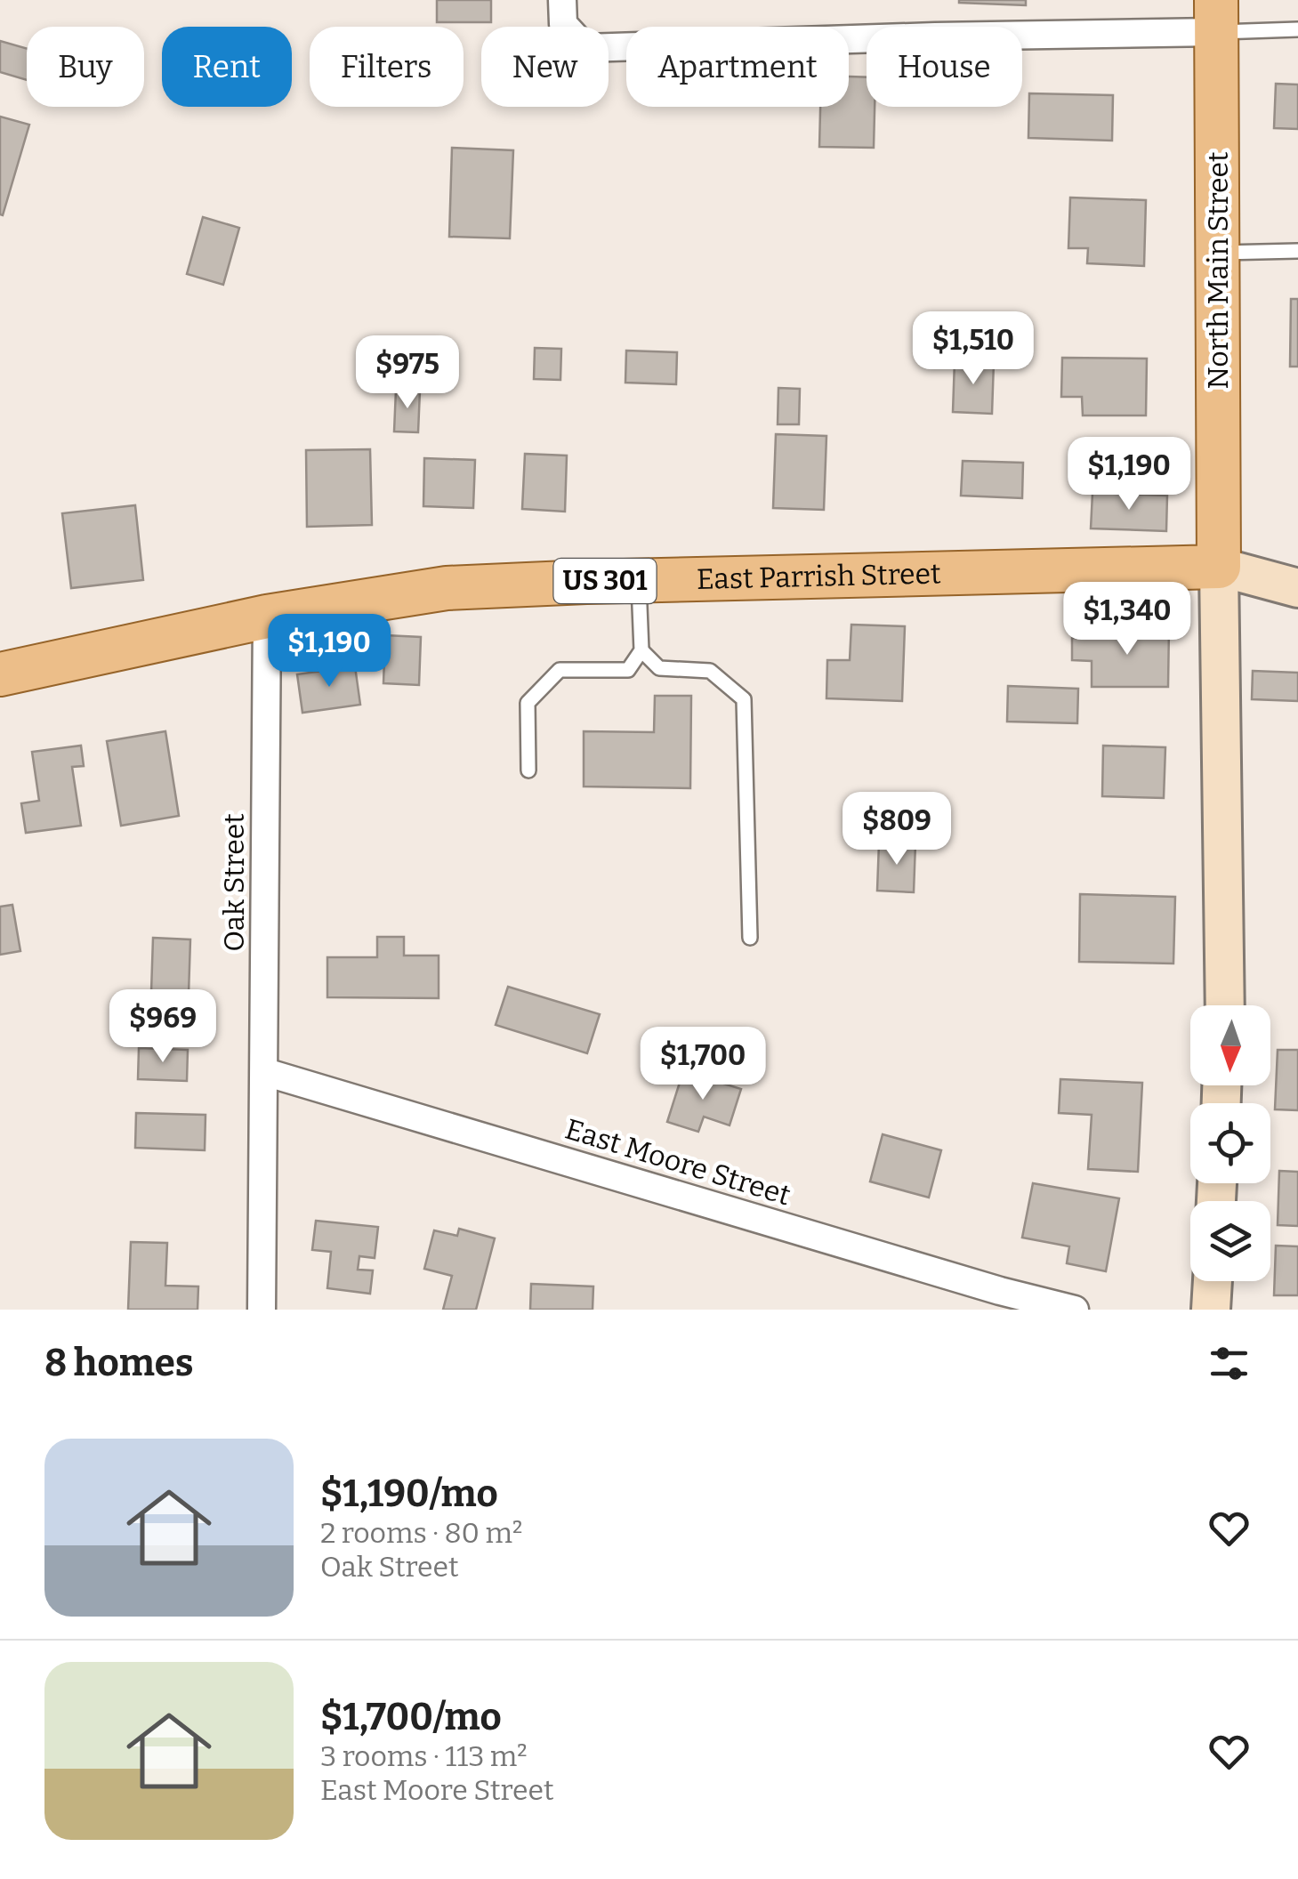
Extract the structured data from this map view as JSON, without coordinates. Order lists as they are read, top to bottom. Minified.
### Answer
{"streets":{"main road":["North Main Street","East Parrish Street","US 301"],"street":["Oak Street","East Moore Street"]},"crossings":[["North Main Street","East Parrish Street"],["East Parrish Street","Oak Street"],["Oak Street","East Moore Street"]],"north":"bottom","page":{"chip":["Buy","Rent","Filters","New","Apartment","House"],"price":["$1,510","$975","$1,190","$1,340","$1,190","$809","$969","$1,700"],"heading":"8 homes","list":[{"name":"$1,190/mo","note":"2 rooms · 80 m² · Oak Street"},{"name":"$1,700/mo","note":"3 rooms · 113 m² · East Moore Street"}]}}
